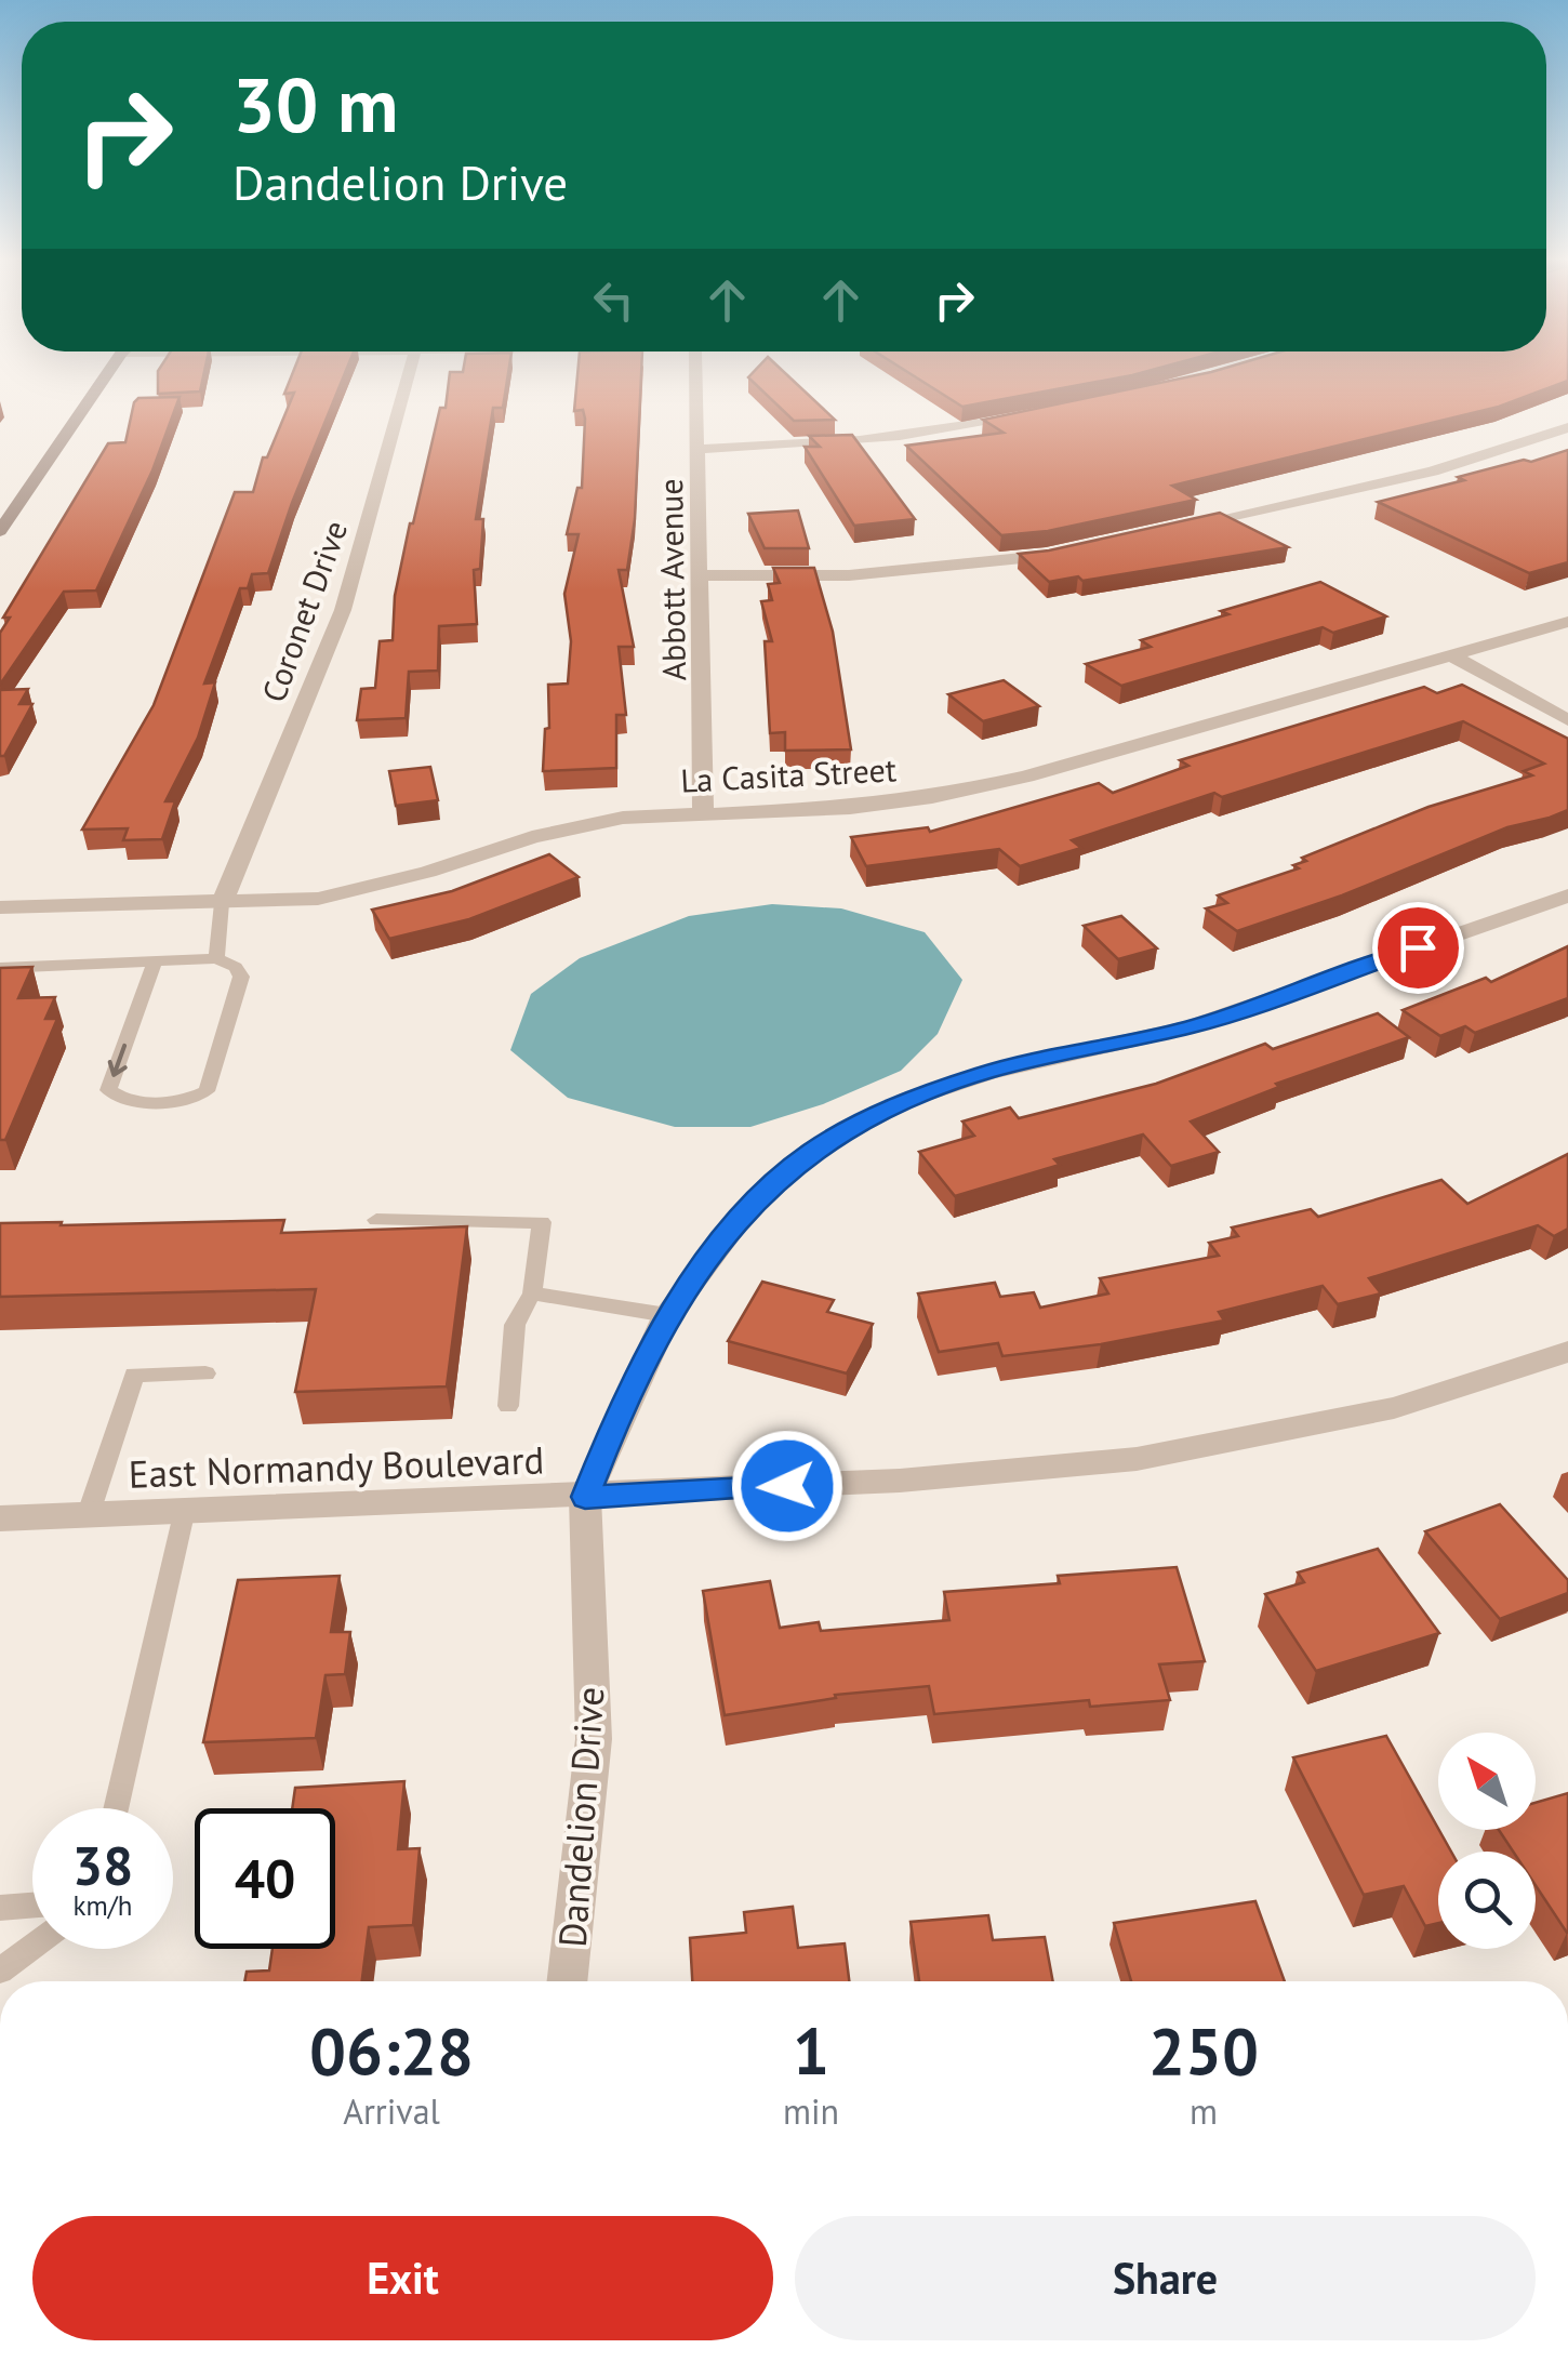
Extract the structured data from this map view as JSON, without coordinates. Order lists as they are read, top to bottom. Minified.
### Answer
{"streets":{"street":["Abbott Avenue","Coronet Drive","La Casita Street","East Normandy Boulevard","Dandelion Drive"]},"crossings":[["Abbott Avenue","La Casita Street"],["Coronet Drive","La Casita Street"],["East Normandy Boulevard","Dandelion Drive"]],"north":"top left","page":{"turn":["30 m","Dandelion Drive"],"speed":"38 km/h","limit":"40","eta":["06:28","Arrival","1","min","250","m"],"buttons":["Exit","Share"]}}
